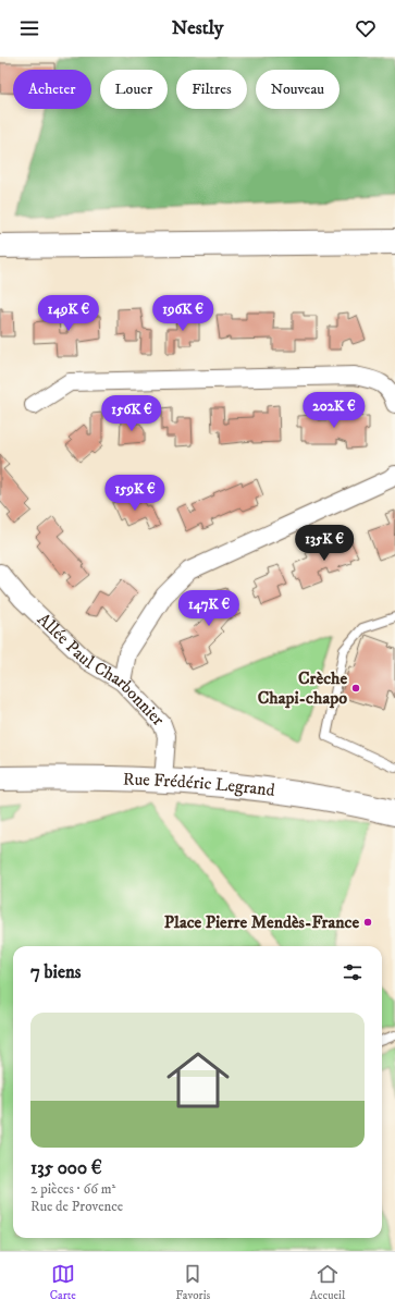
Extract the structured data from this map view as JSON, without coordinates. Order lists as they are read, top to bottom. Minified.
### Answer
{"streets":{"main road":["Rue Frédéric Legrand"],"street":["Allée Paul Charbonnier"]},"crossings":[["Allée Paul Charbonnier","Rue Frédéric Legrand"]],"places":["Crèche Chapi-chapo","Place Pierre Mendès-France"],"page":{"header":"Nestly","chip":["Acheter","Louer","Filtres","Nouveau"],"price":["149K €","196K €","202K €","156K €","159K €","135K €","147K €"],"heading":"7 biens","list":[{"name":"135 000 €","note":"2 pièces · 66 m² · Rue de Provence"}],"tabs":["Carte","Favoris","Accueil"]}}
